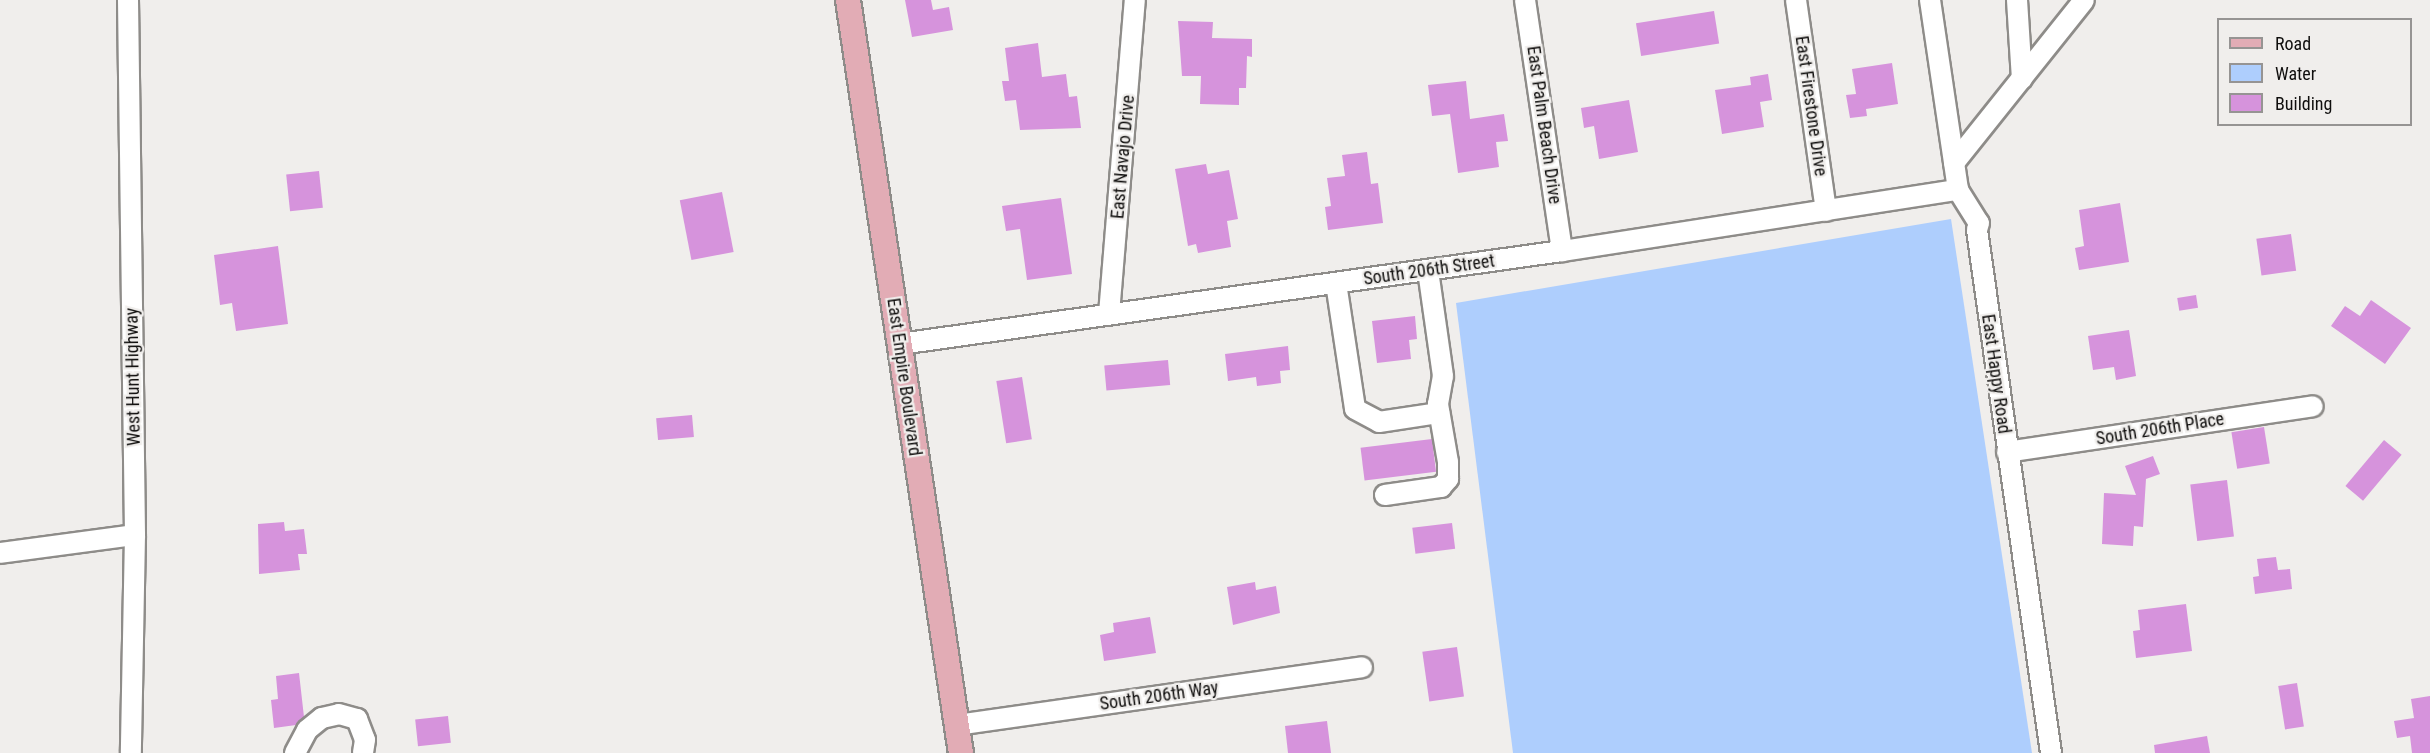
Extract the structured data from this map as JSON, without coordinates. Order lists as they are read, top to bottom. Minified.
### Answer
{"streets":{"main road":["East Empire Boulevard"],"street":["East Firestone Drive","East Palm Beach Drive","East Navajo Drive","South 206th Street","East Happy Road","West Hunt Highway","South 206th Place","South 206th Way"]},"crossings":[["East Firestone Drive","South 206th Street"],["East Palm Beach Drive","South 206th Street"],["East Navajo Drive","South 206th Street"],["South 206th Street","East Happy Road"],["South 206th Street","East Empire Boulevard"],["East Happy Road","South 206th Place"],["East Empire Boulevard","South 206th Way"]],"legend":["Road","Water","Building"]}
